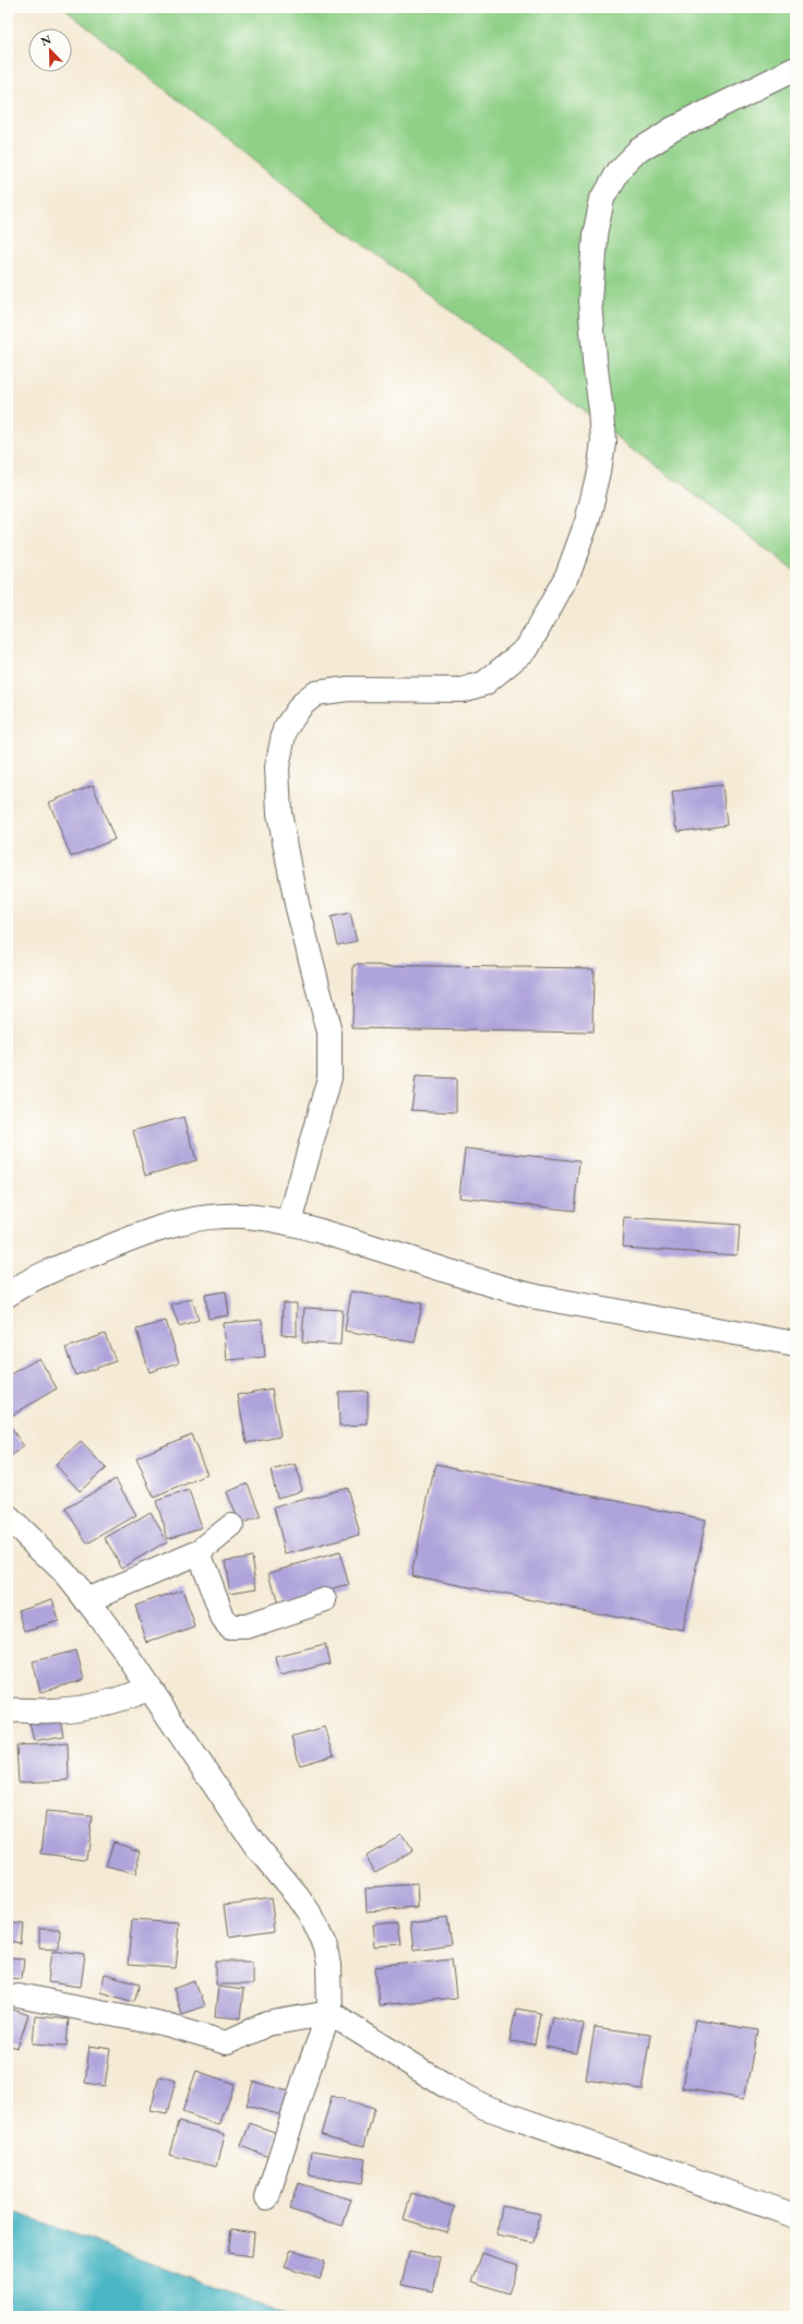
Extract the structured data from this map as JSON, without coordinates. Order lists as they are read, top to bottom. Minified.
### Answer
{"north":"top left"}
